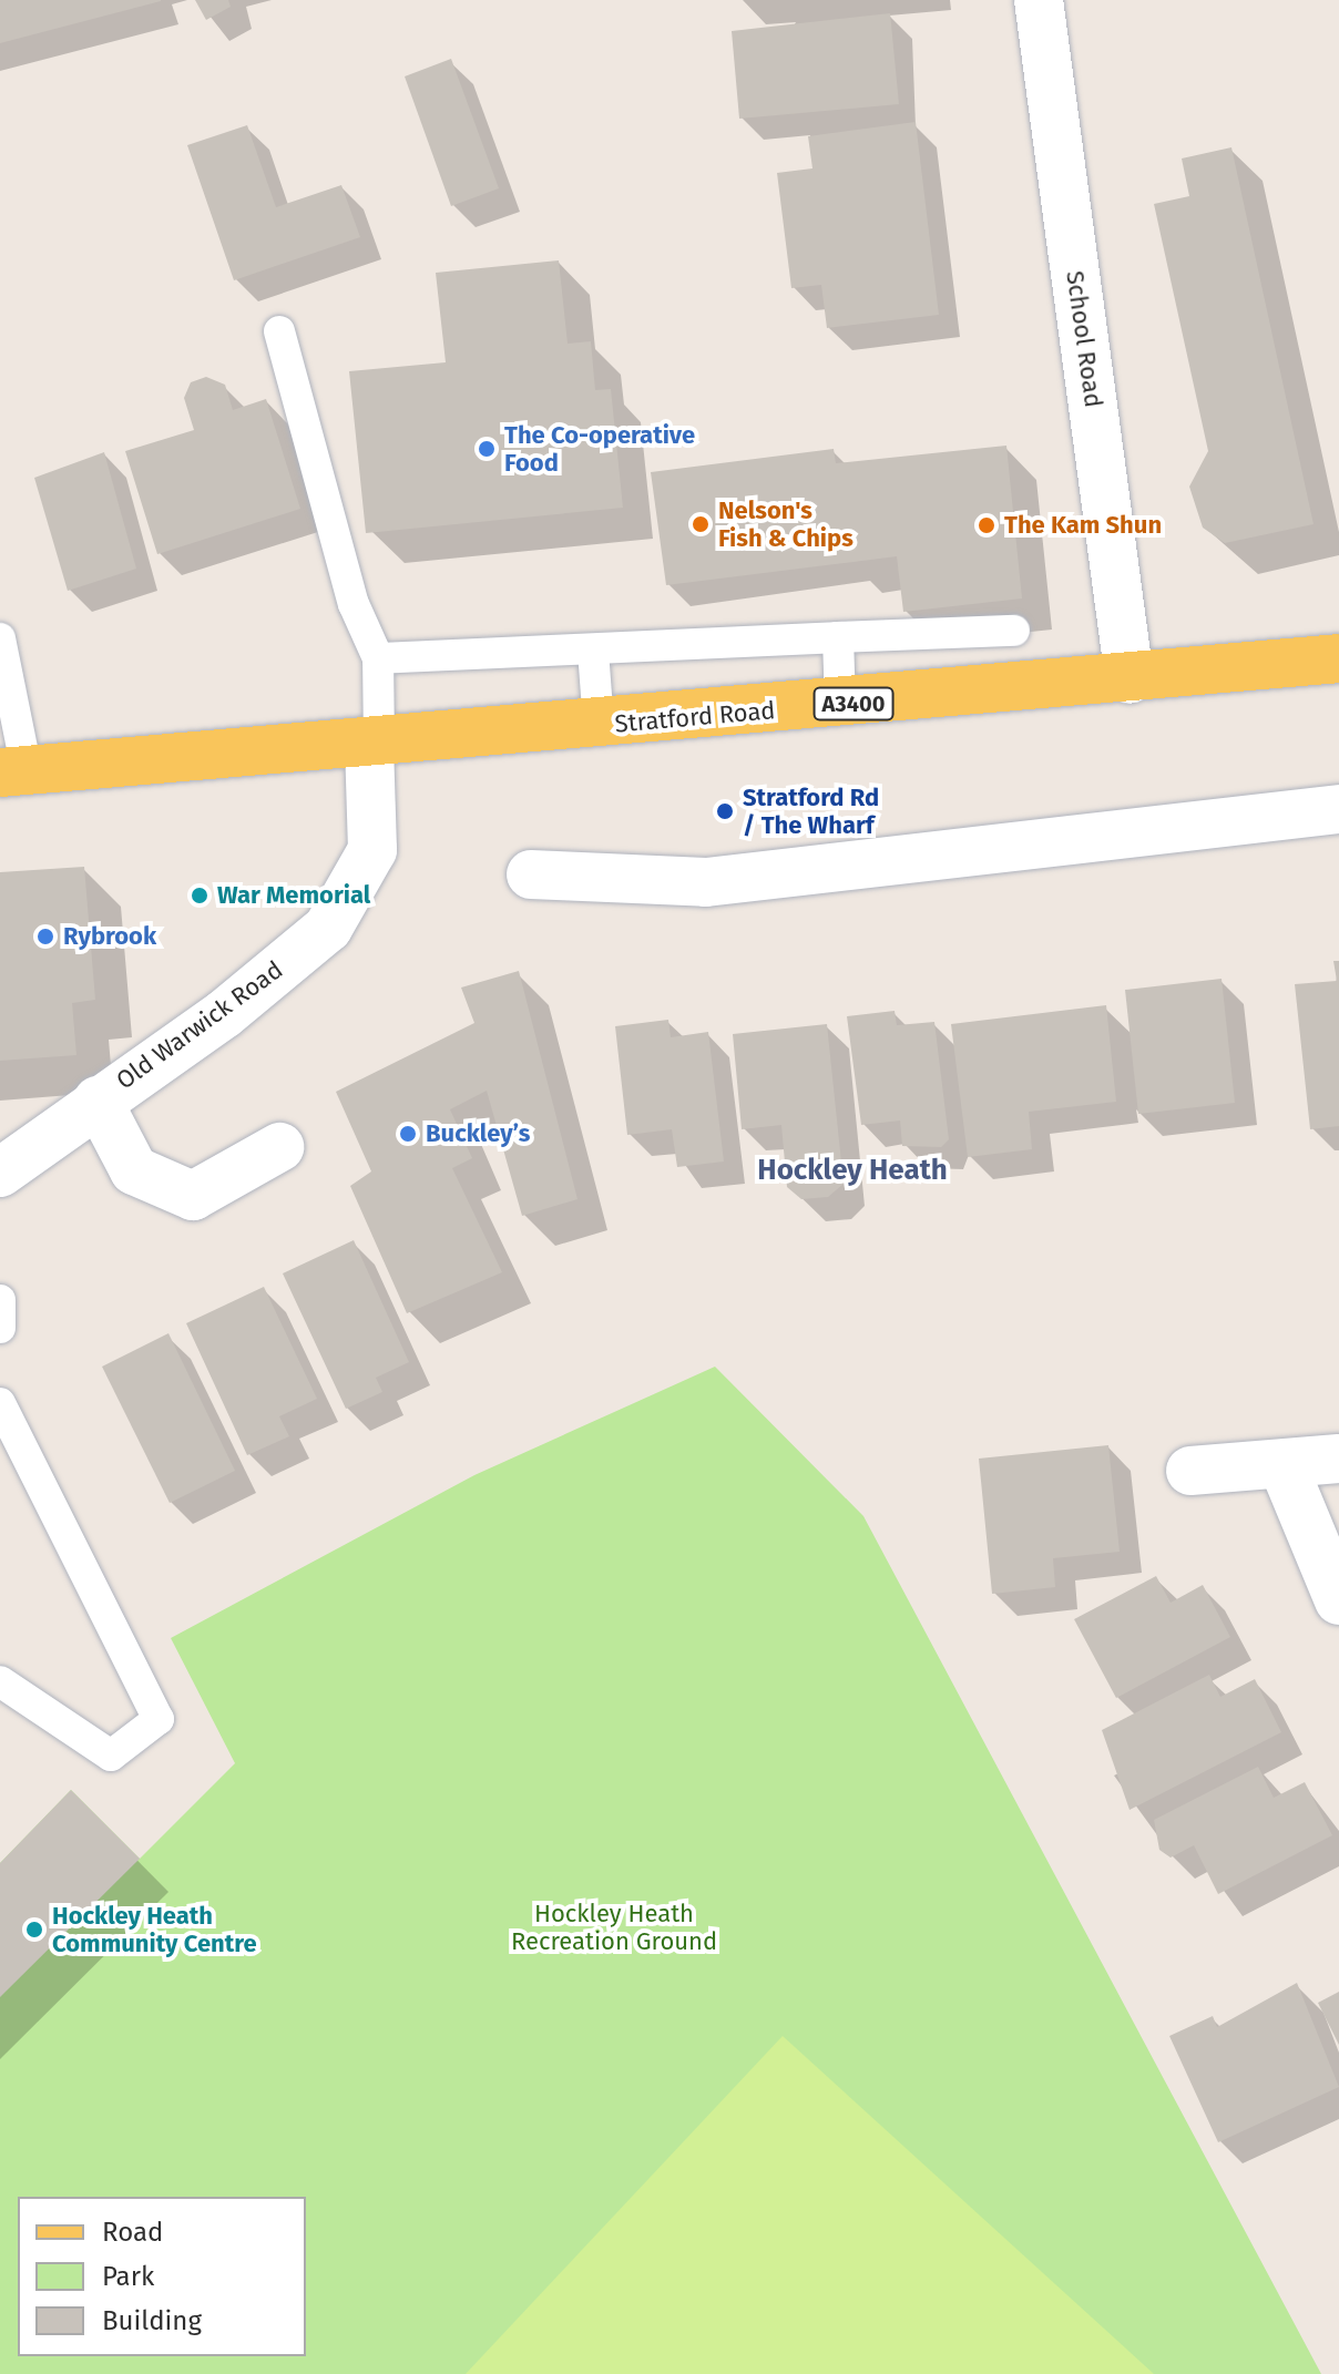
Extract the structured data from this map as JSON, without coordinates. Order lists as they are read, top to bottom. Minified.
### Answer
{"streets":{"main road":["A3400","Stratford Road"],"street":["School Road","Old Warwick Road"]},"crossings":[["School Road","Stratford Road"],["A3400","Stratford Road"],["A3400","Old Warwick Road"],["Stratford Road","Old Warwick Road"]],"districts":["Hockley Heath"],"parks":["Hockley Heath Recreation Ground"],"places":["The Co-operative Food","Nelson's Fish & Chips","The Kam Shun","Stratford Rd / The Wharf","War Memorial","Rybrook","Buckley’s","Hockley Heath Community Centre"],"legend":["Road","Park","Building"]}
